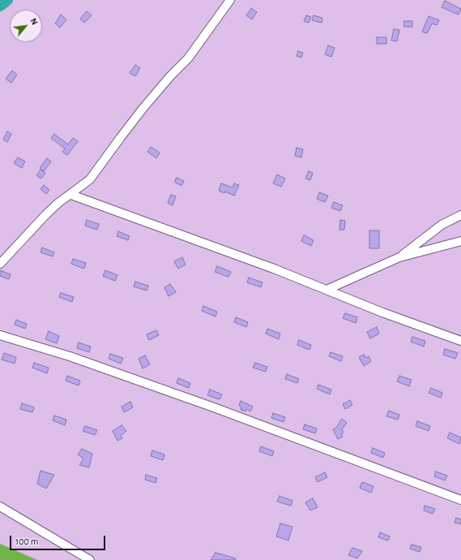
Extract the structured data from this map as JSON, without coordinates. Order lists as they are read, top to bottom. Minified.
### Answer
{"scale_bar":"100 m","north":"top right"}
